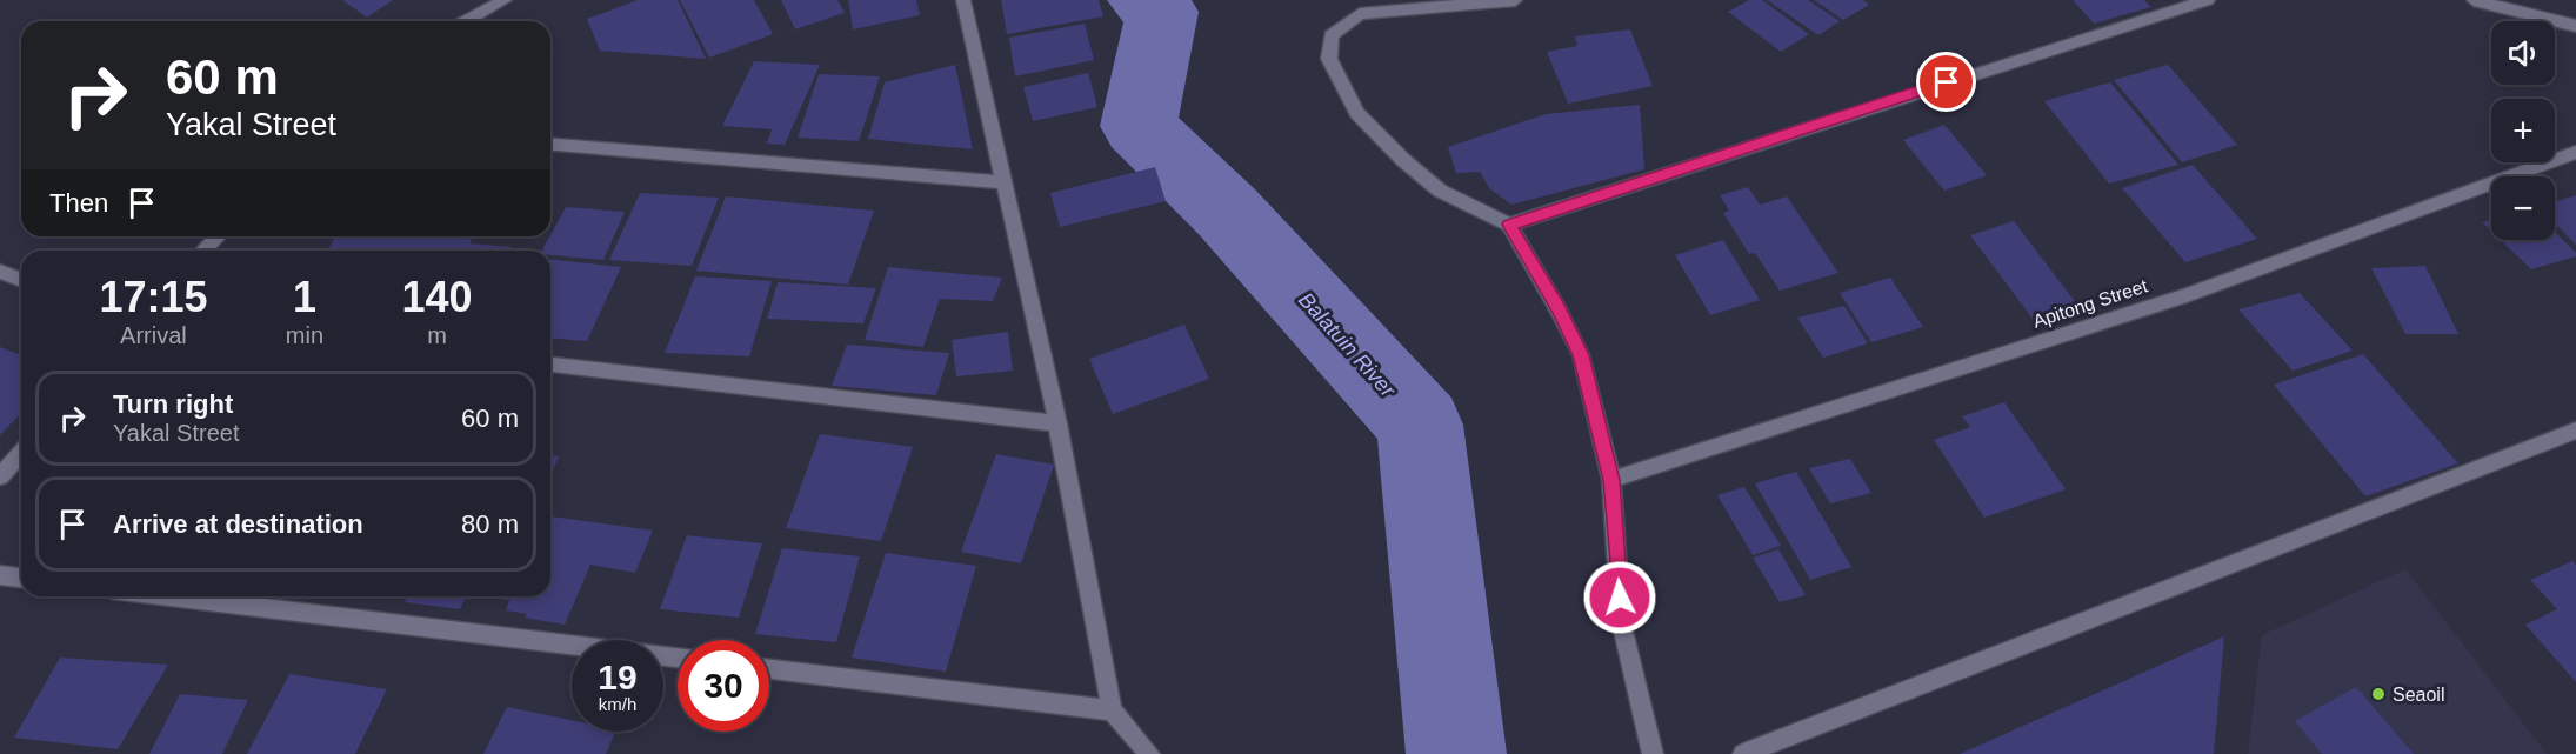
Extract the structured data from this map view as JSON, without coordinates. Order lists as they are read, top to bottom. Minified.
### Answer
{"streets":{"street":["Apitong Street"]},"water":["Balatuin River"],"places":["Seaoil"],"page":{"map_buttons":["+","−"],"turn":["60 m","Yakal Street"],"then":"Then","eta":["17:15","Arrival","1","min","140","m"],"list":[{"name":"Turn right","note":"Yakal Street","value":"60 m"},{"name":"Arrive at destination","value":"80 m"}],"speed":"19 km/h","limit":"30"}}
